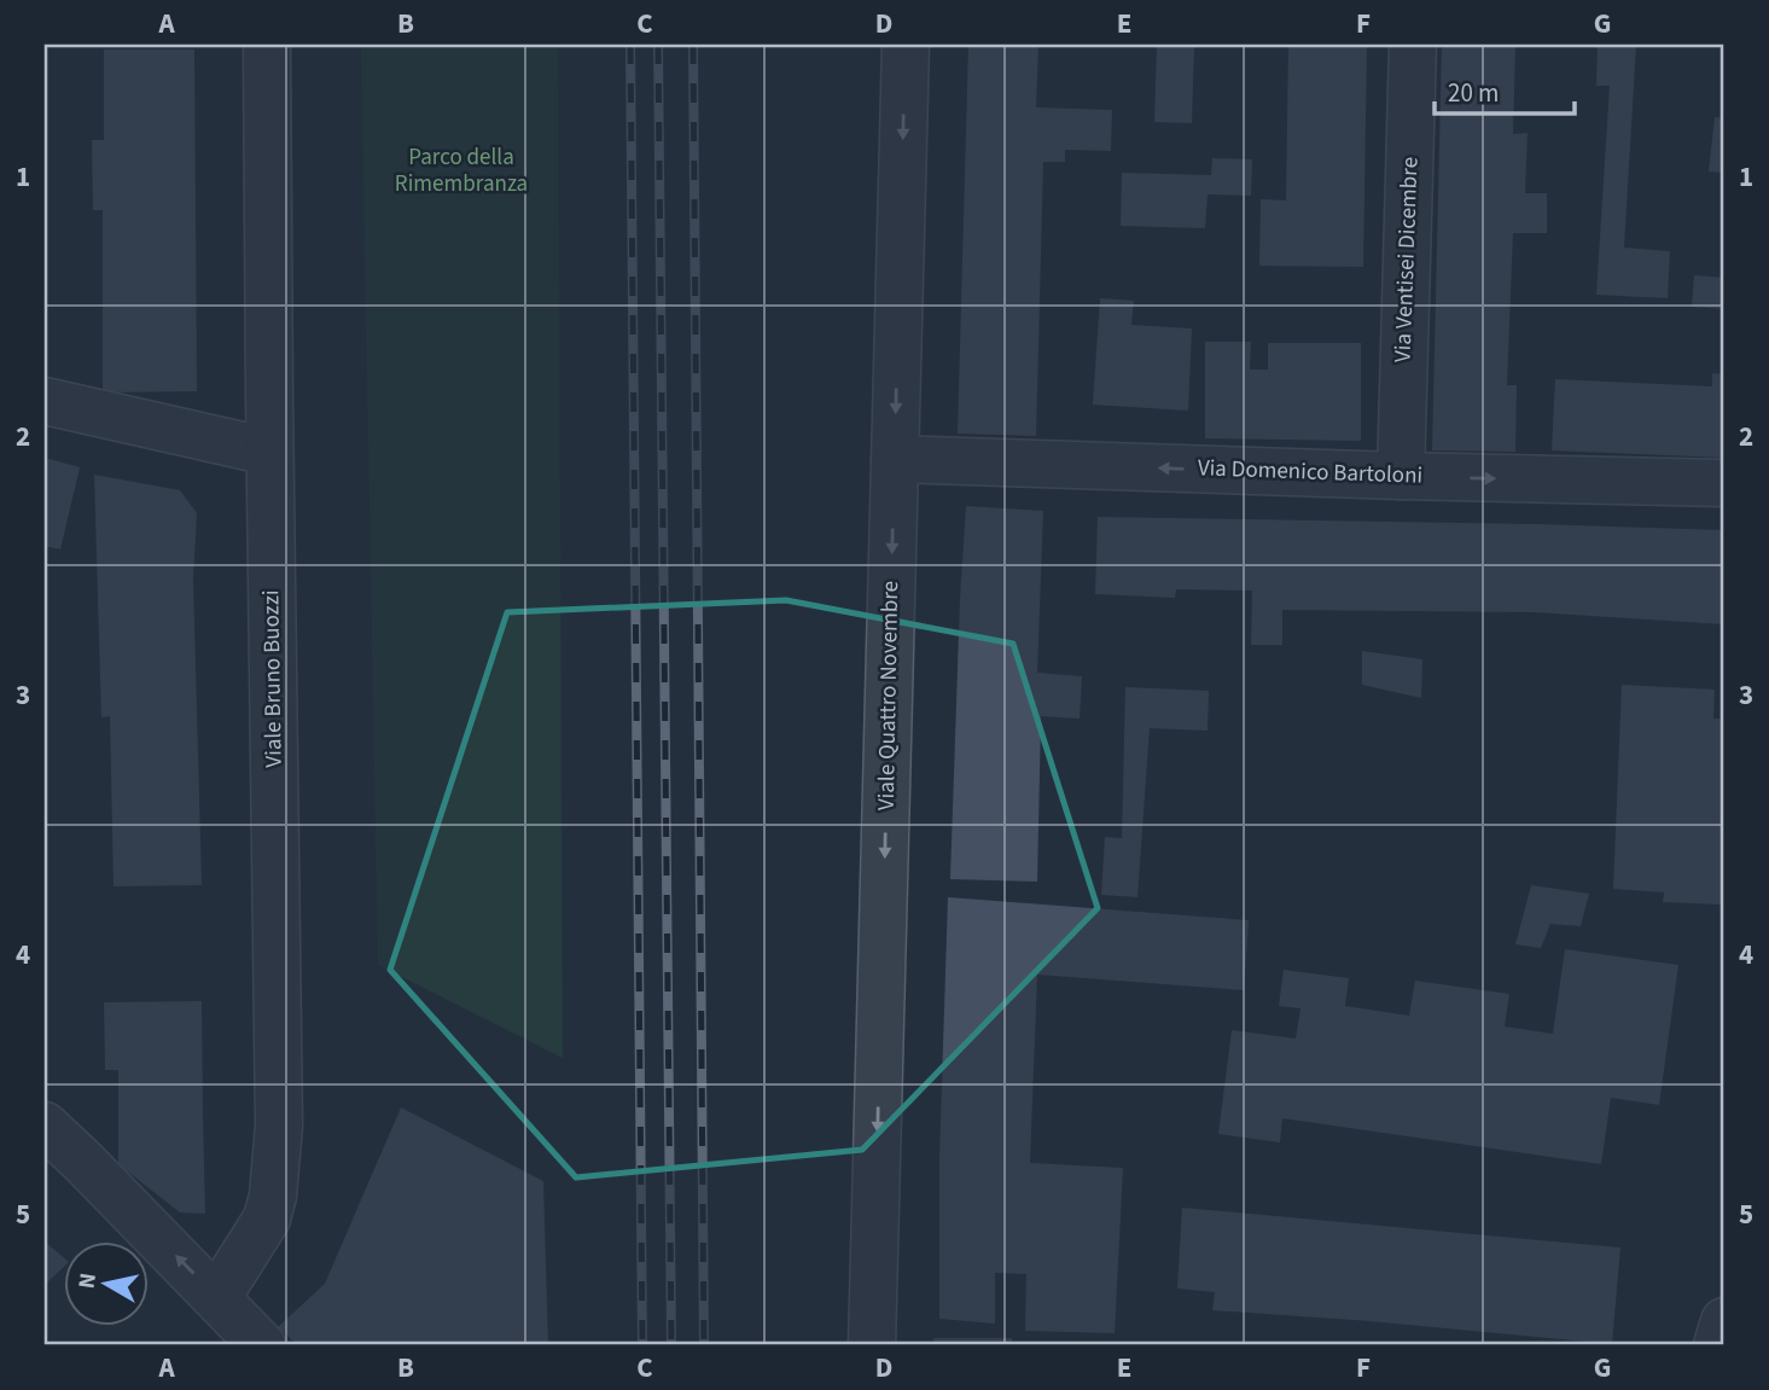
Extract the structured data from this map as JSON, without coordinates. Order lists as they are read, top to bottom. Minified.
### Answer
{"streets":{"street":["Via Ventisei Dicembre","Via Domenico Bartoloni","Viale Bruno Buozzi","Viale Quattro Novembre"]},"crossings":[["Via Ventisei Dicembre","Via Domenico Bartoloni"],["Via Domenico Bartoloni","Viale Quattro Novembre"]],"one_way":["Viale Quattro Novembre"],"parks":["Parco della Rimembranza"],"scale_bar":"20 m","north":"left","grid":{"columns":["A","B","C","D","E","F","G"],"rows":["1","2","3","4","5"]}}
